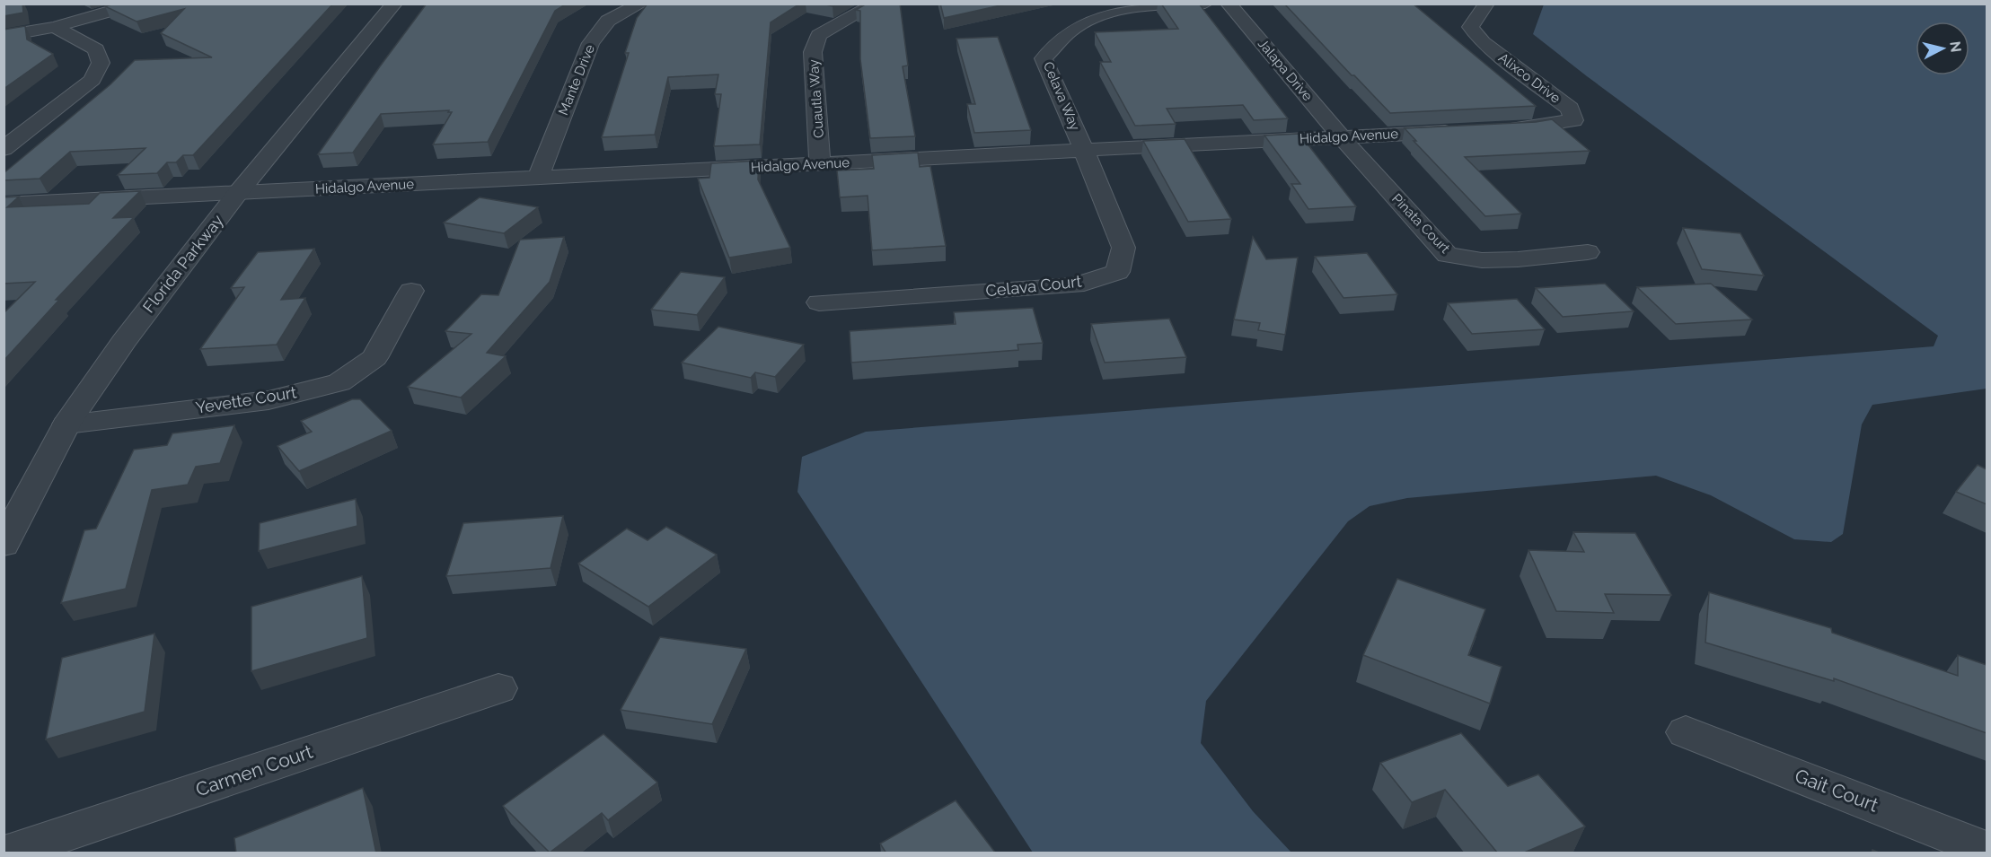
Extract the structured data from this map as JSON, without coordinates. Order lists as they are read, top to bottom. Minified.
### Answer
{"streets":{"street":["Jalapa Drive","Alixco Drive","Mante Drive","Celava Way","Cuautla Way","Hidalgo Avenue","Pinata Court","Florida Parkway","Celava Court","Yevette Court","Carmen Court","Gait Court"]},"crossings":[["Jalapa Drive","Hidalgo Avenue"],["Jalapa Drive","Pinata Court"],["Mante Drive","Hidalgo Avenue"],["Celava Way","Hidalgo Avenue"],["Celava Way","Celava Court"],["Cuautla Way","Hidalgo Avenue"],["Hidalgo Avenue","Pinata Court"],["Hidalgo Avenue","Florida Parkway"],["Hidalgo Avenue","Celava Court"],["Florida Parkway","Yevette Court"]],"north":"right"}
